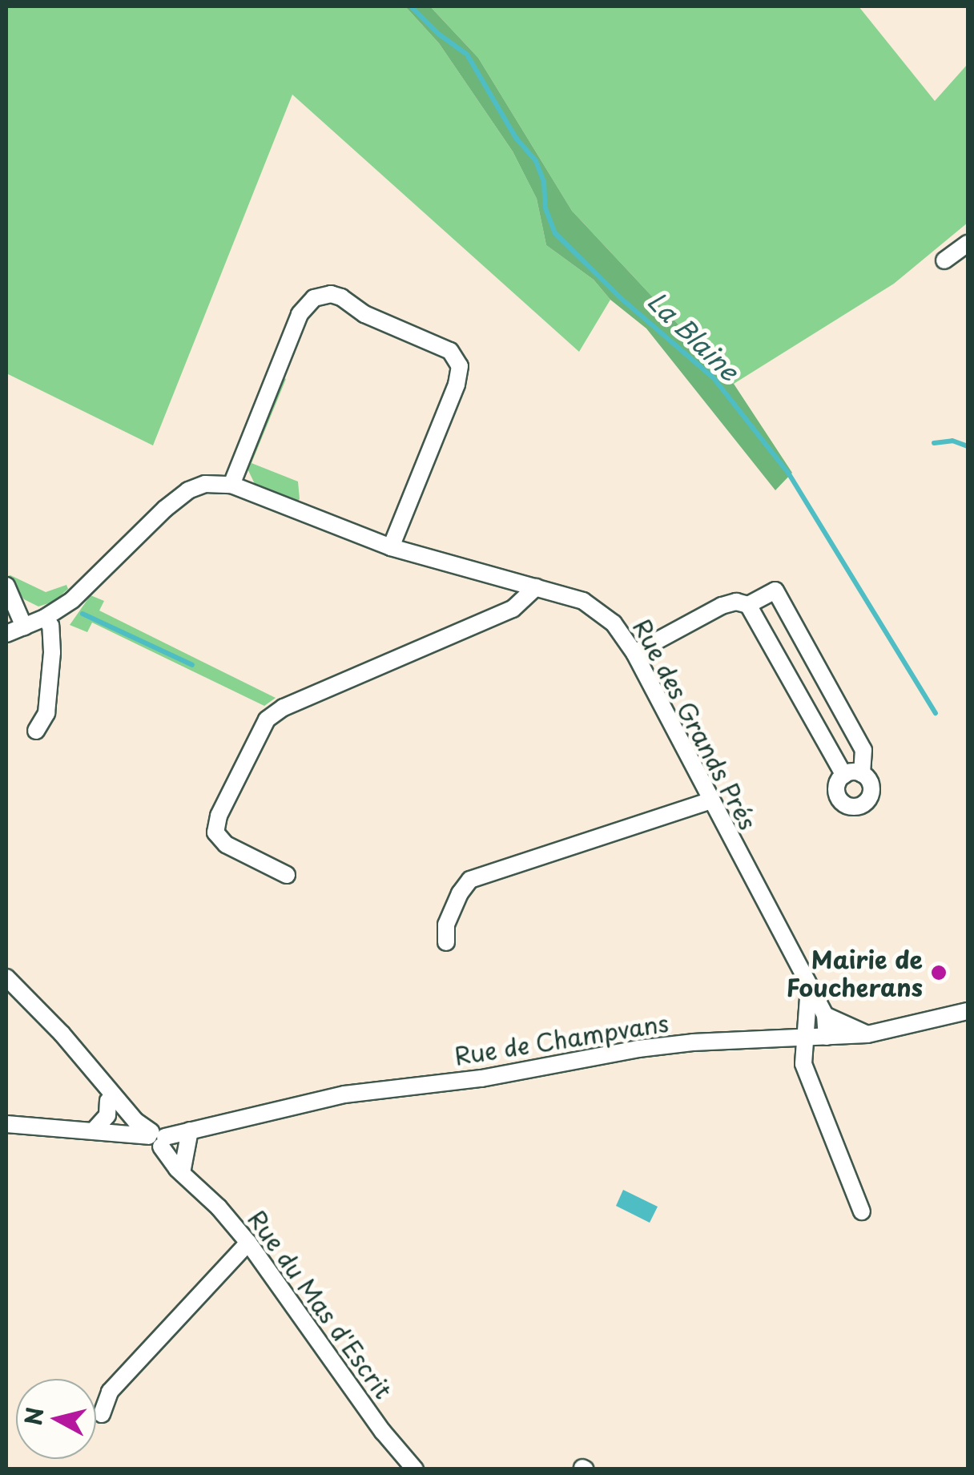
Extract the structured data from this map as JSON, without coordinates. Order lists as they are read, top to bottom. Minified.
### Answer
{"streets":{"street":["Rue des Grands Prés","Rue de Champvans","Rue du Mas d'Escrit"]},"crossings":[["Rue des Grands Prés","Rue de Champvans"],["Rue de Champvans","Rue du Mas d'Escrit"]],"water":["La Blaine"],"places":["Mairie de Foucherans"],"north":"left"}
